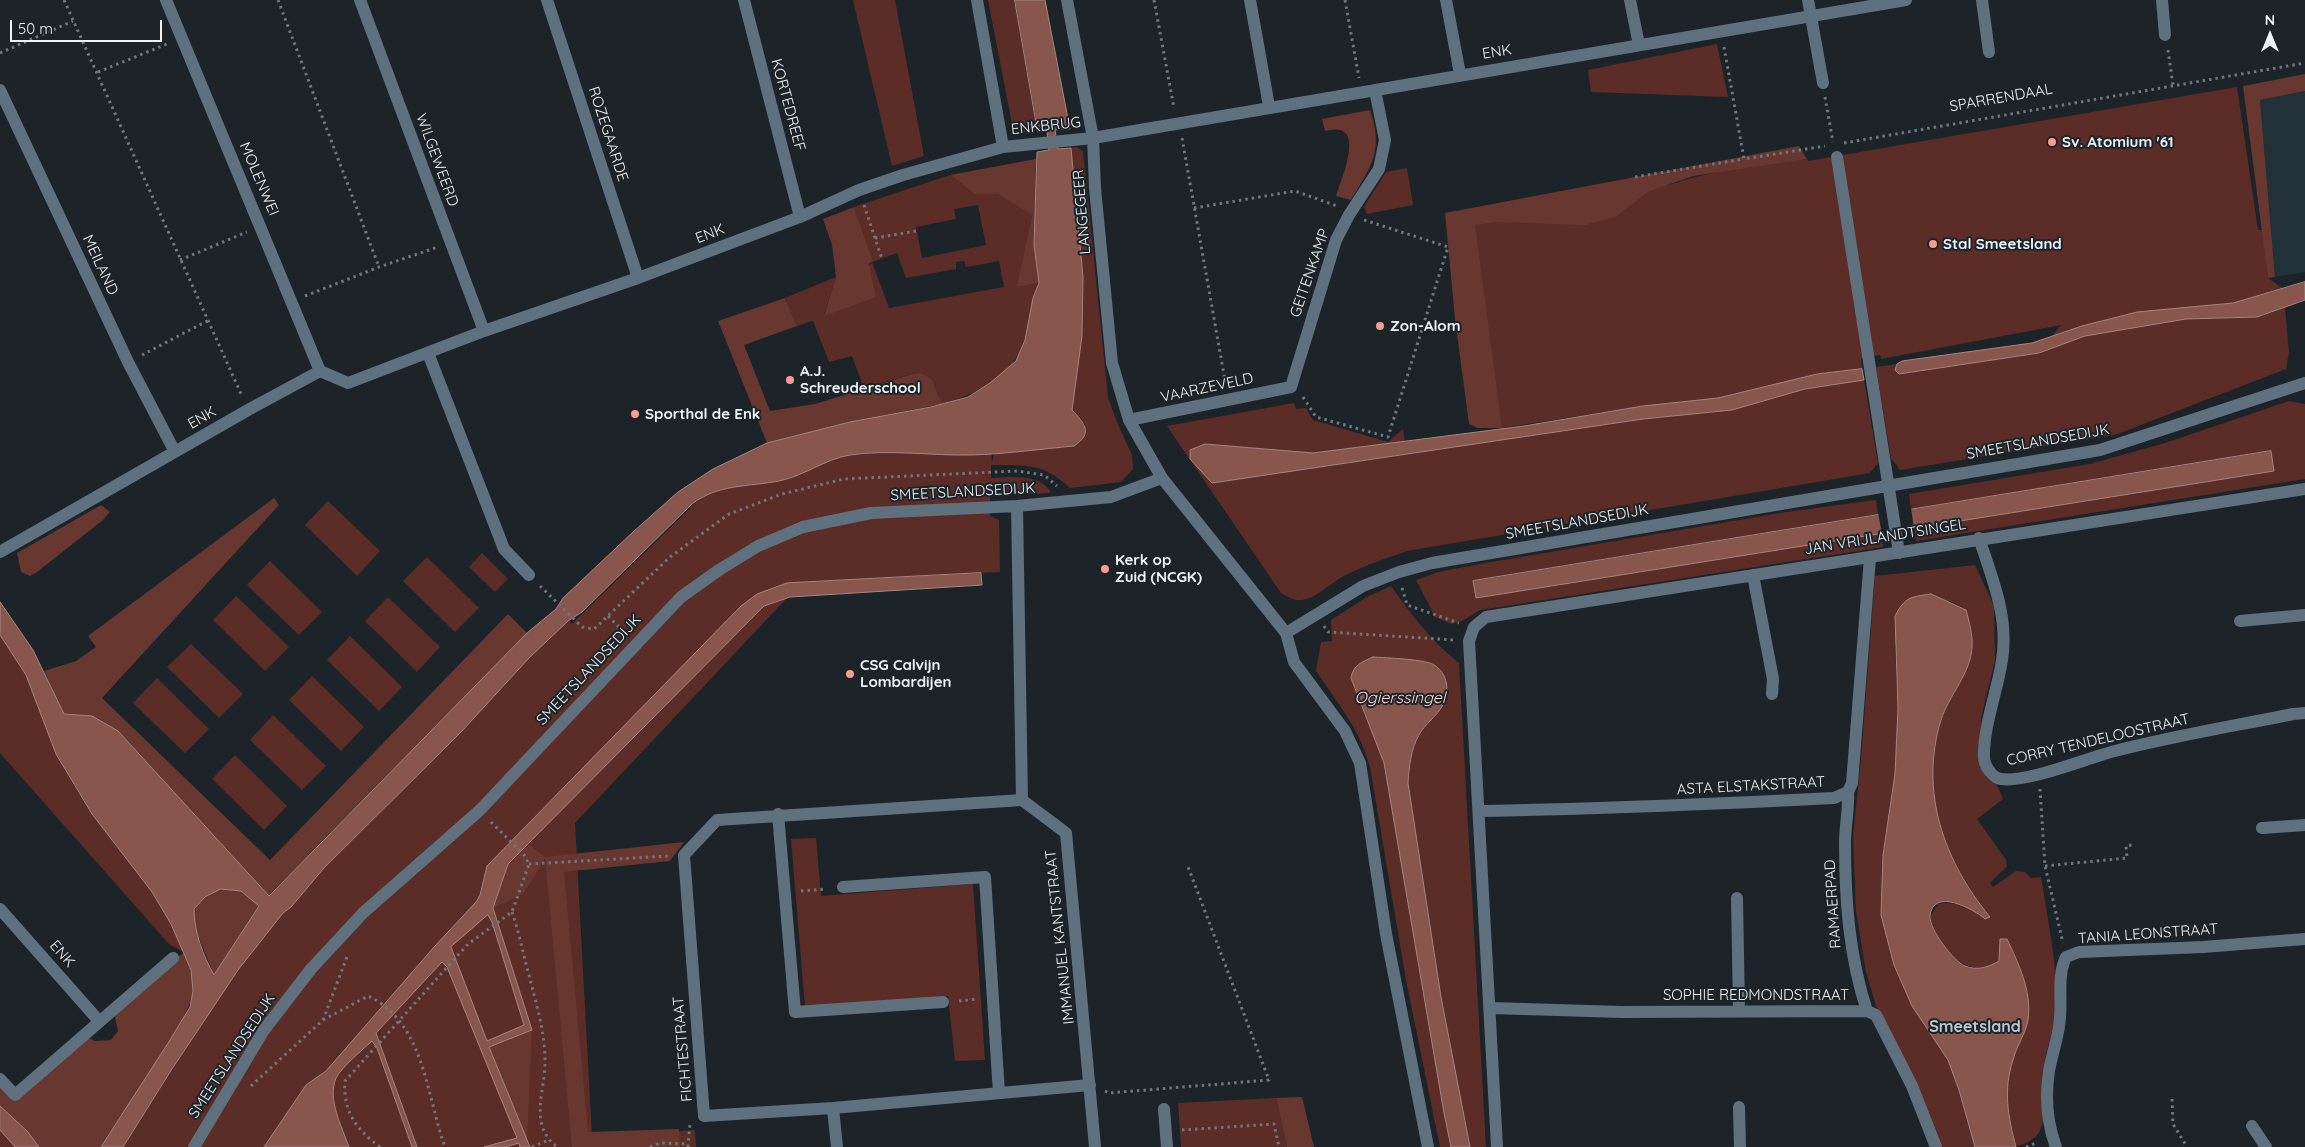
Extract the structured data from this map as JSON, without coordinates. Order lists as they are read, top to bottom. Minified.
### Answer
{"streets":{"street":["ENK","KORTEDREEF","ENKBRUG","ROZEGAARDE","WILGEWEERD","MOLENWEI","LANGEGEER","MEILAND","GEITENKAMP","VAARZEVELD","SMEETSLANDSEDIJK","JAN VRIJLANDTSINGEL","CORRY TENDELOOSTRAAT","ASTA ELSTAKSTRAAT","RAMAERPAD","TANIA LEONSTRAAT","IMMANUEL KANTSTRAAT","SOPHIE REDMONDSTRAAT","FICHTESTRAAT"],"path":["SPARRENDAAL"]},"crossings":[["ENK","KORTEDREEF"],["ENK","ENKBRUG"],["ENK","ROZEGAARDE"],["ENK","WILGEWEERD"],["ENK","MOLENWEI"],["ENK","LANGEGEER"],["ENK","MEILAND"],["ENK","GEITENKAMP"],["ENKBRUG","LANGEGEER"],["LANGEGEER","VAARZEVELD"],["GEITENKAMP","VAARZEVELD"],["JAN VRIJLANDTSINGEL","CORRY TENDELOOSTRAAT"],["JAN VRIJLANDTSINGEL","ASTA ELSTAKSTRAAT"],["ASTA ELSTAKSTRAAT","RAMAERPAD"],["RAMAERPAD","SOPHIE REDMONDSTRAAT"],["IMMANUEL KANTSTRAAT","FICHTESTRAAT"]],"districts":["Smeetsland"],"water":["Ogierssingel"],"places":["Sv. Atomium '61","Stal Smeetsland","Zon-Alom","A.J. Schreuderschool","Sporthal de Enk","Kerk op Zuid (NCGK)","CSG Calvijn Lombardijen"],"scale_bar":"50 m","north":"top"}
